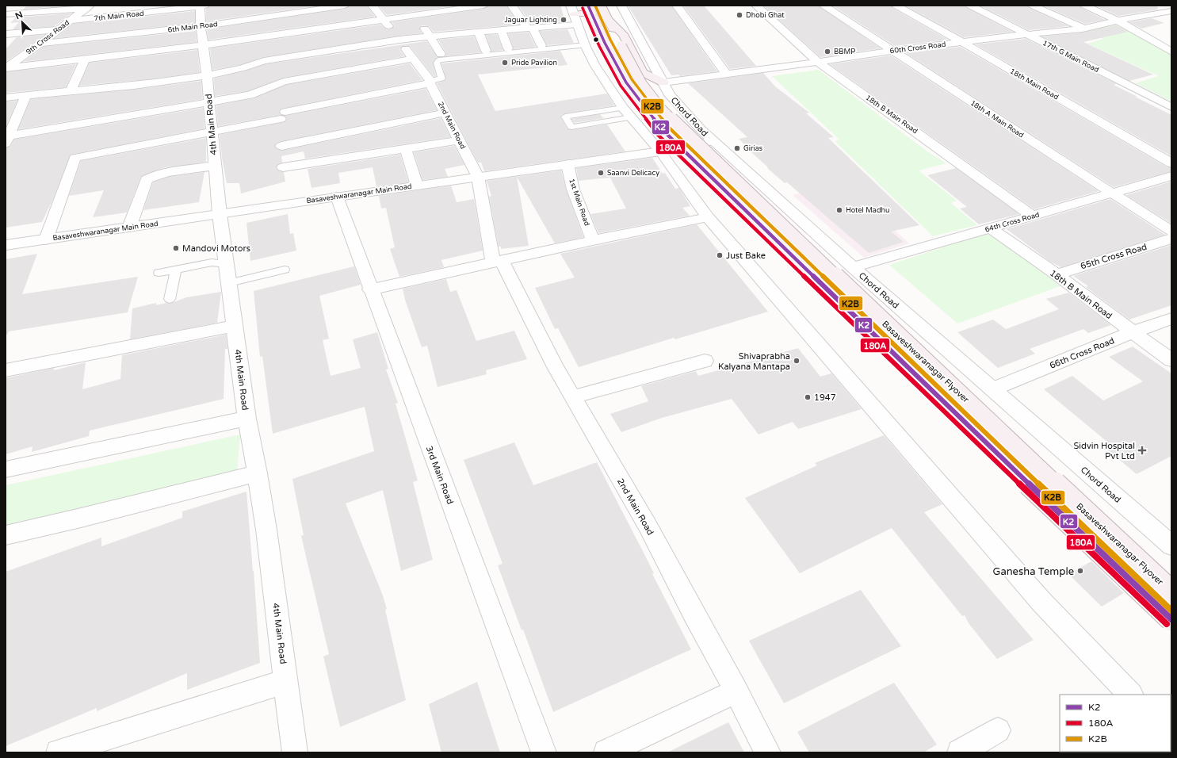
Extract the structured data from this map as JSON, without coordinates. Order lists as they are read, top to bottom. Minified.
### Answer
{"streets":{"main road":["Basaveshwaranagar Flyover"],"street":["7th Main Road","6th Main Road","9th Cross Road","60th Cross Road","17th G Main Road","18th Main Road","18th B Main Road","Chord Road","18th A Main Road","4th Main Road","2nd Main Road","Basaveshwaranagar Main Road","1st Main Road","64th Cross Road","65th Cross Road","66th Cross Road","3rd Main Road"]},"crossings":[["7th Main Road","9th Cross Road"],["7th Main Road","4th Main Road"],["6th Main Road","9th Cross Road"],["6th Main Road","4th Main Road"],["60th Cross Road","17th G Main Road"],["60th Cross Road","18th Main Road"],["60th Cross Road","18th B Main Road"],["60th Cross Road","Chord Road"],["60th Cross Road","18th A Main Road"],["18th B Main Road","64th Cross Road"],["18th B Main Road","65th Cross Road"],["18th B Main Road","66th Cross Road"],["Chord Road","Basaveshwaranagar Main Road"],["Chord Road","64th Cross Road"],["Chord Road","66th Cross Road"],["18th A Main Road","64th Cross Road"],["4th Main Road","Basaveshwaranagar Main Road"],["2nd Main Road","Basaveshwaranagar Main Road"],["Basaveshwaranagar Main Road","1st Main Road"],["Basaveshwaranagar Main Road","3rd Main Road"]],"places":{"other":["Dhobi Ghat","Jaguar Lighting","BBMP","Pride Pavilion","Girias","Saanvi Delicacy","Hotel Madhu","Mandovi Motors","Just Bake","Shivaprabha Kalyana Mantapa","1947","Ganesha Temple"],"health":["Sidvin Hospital Pvt Ltd"]},"lines":["transit line K2","transit line K2B","transit line 180A"],"legend":["K2","180A","K2B"],"north":"top left"}
